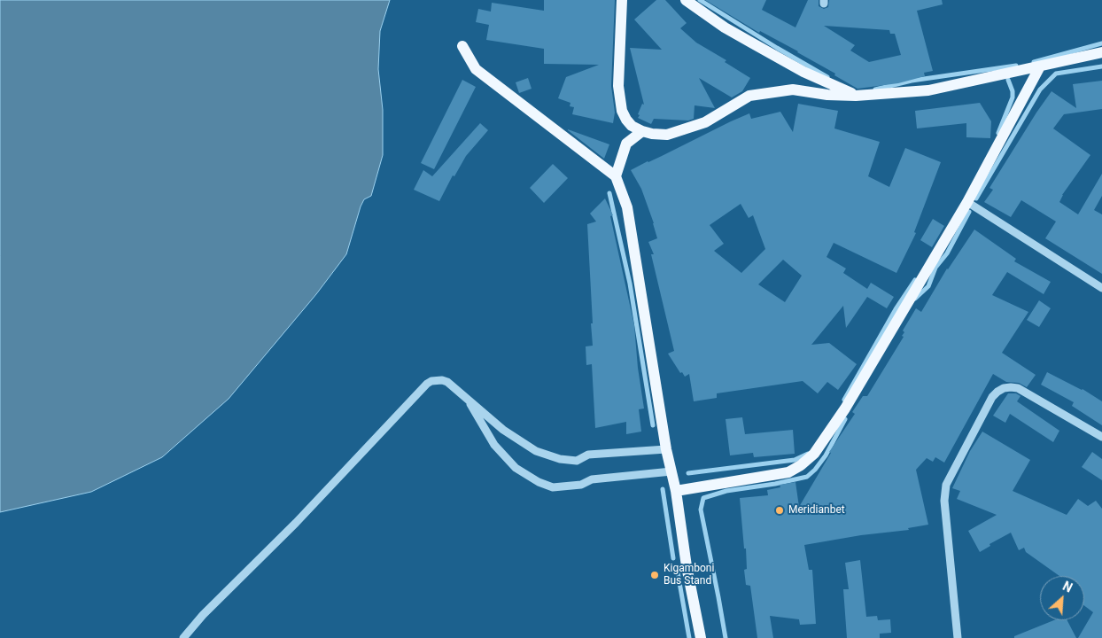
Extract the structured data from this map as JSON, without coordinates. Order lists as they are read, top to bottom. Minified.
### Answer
{"places":["Meridianbet","Kigamboni Bus Stand"],"north":"top right"}
